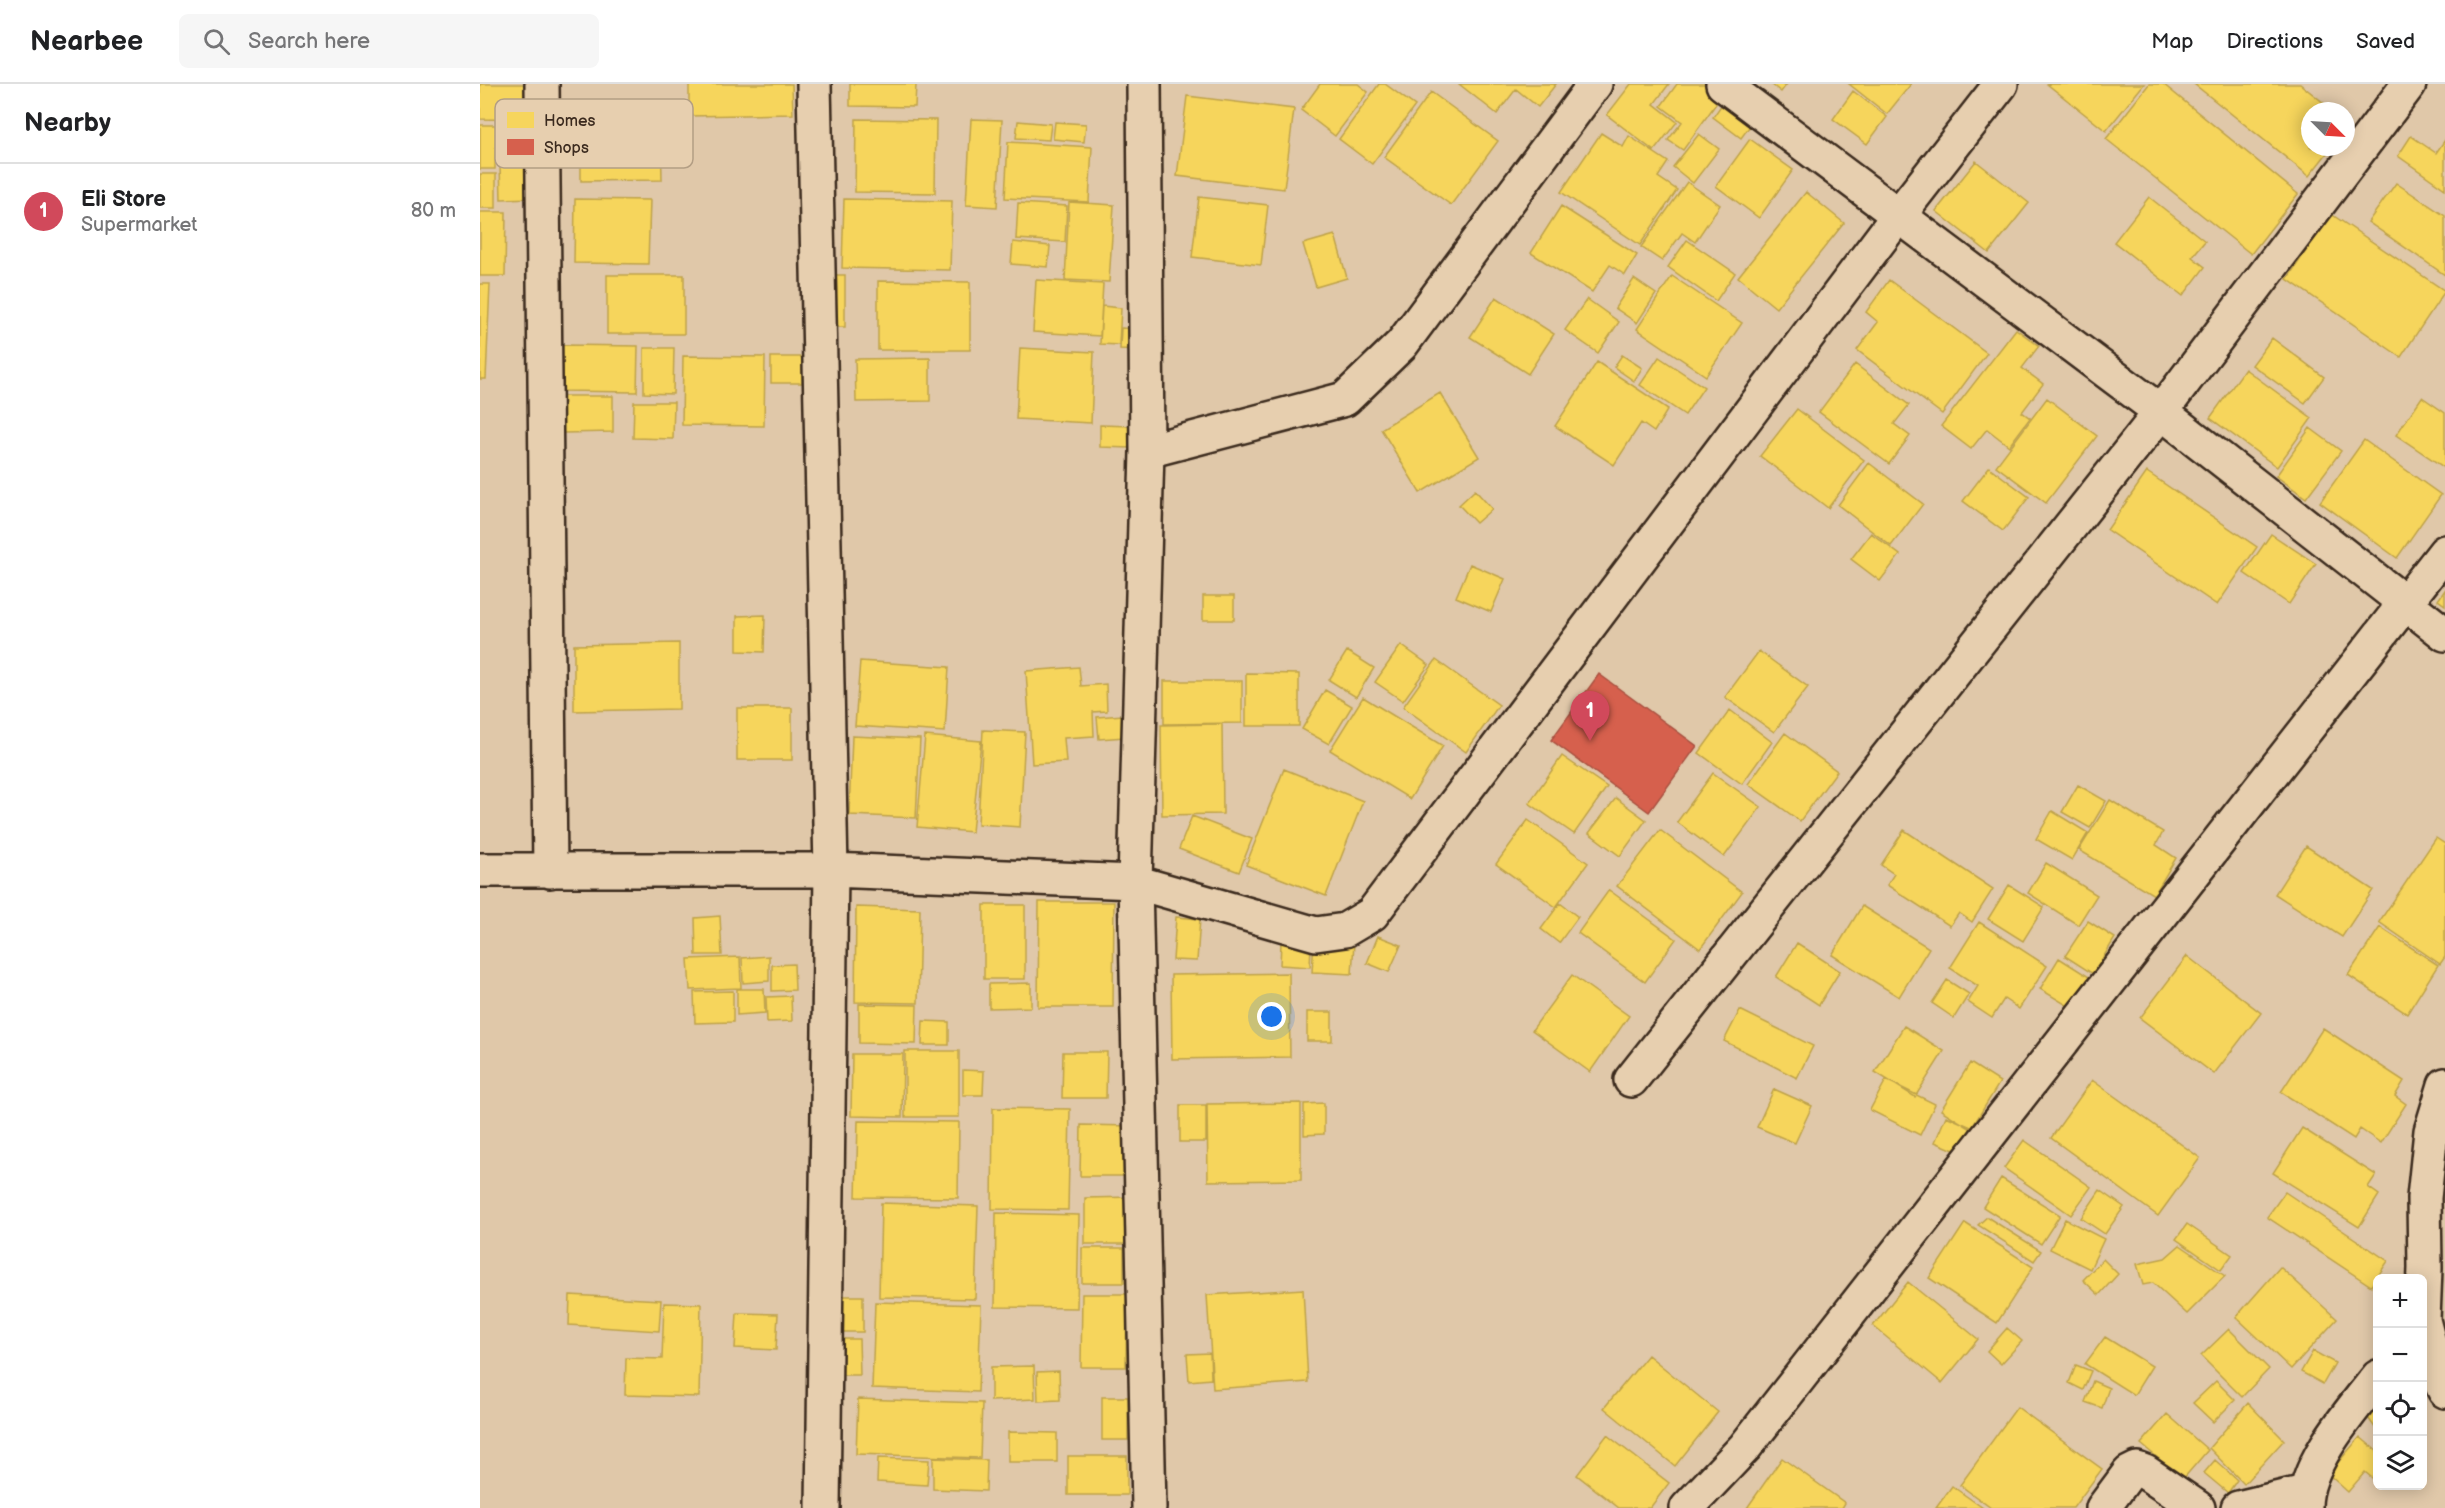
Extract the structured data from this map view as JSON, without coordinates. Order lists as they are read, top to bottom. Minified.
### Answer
{"legend":["Homes","Shops"],"north":"bottom right","page":{"header":"Nearbee","search":"Search here","nav":["Map","Directions","Saved"],"heading":"Nearby","list":[{"mark":"1","name":"Eli Store","note":"Supermarket","value":"80 m"}],"pins":"1","map_buttons":["+","−"]}}
